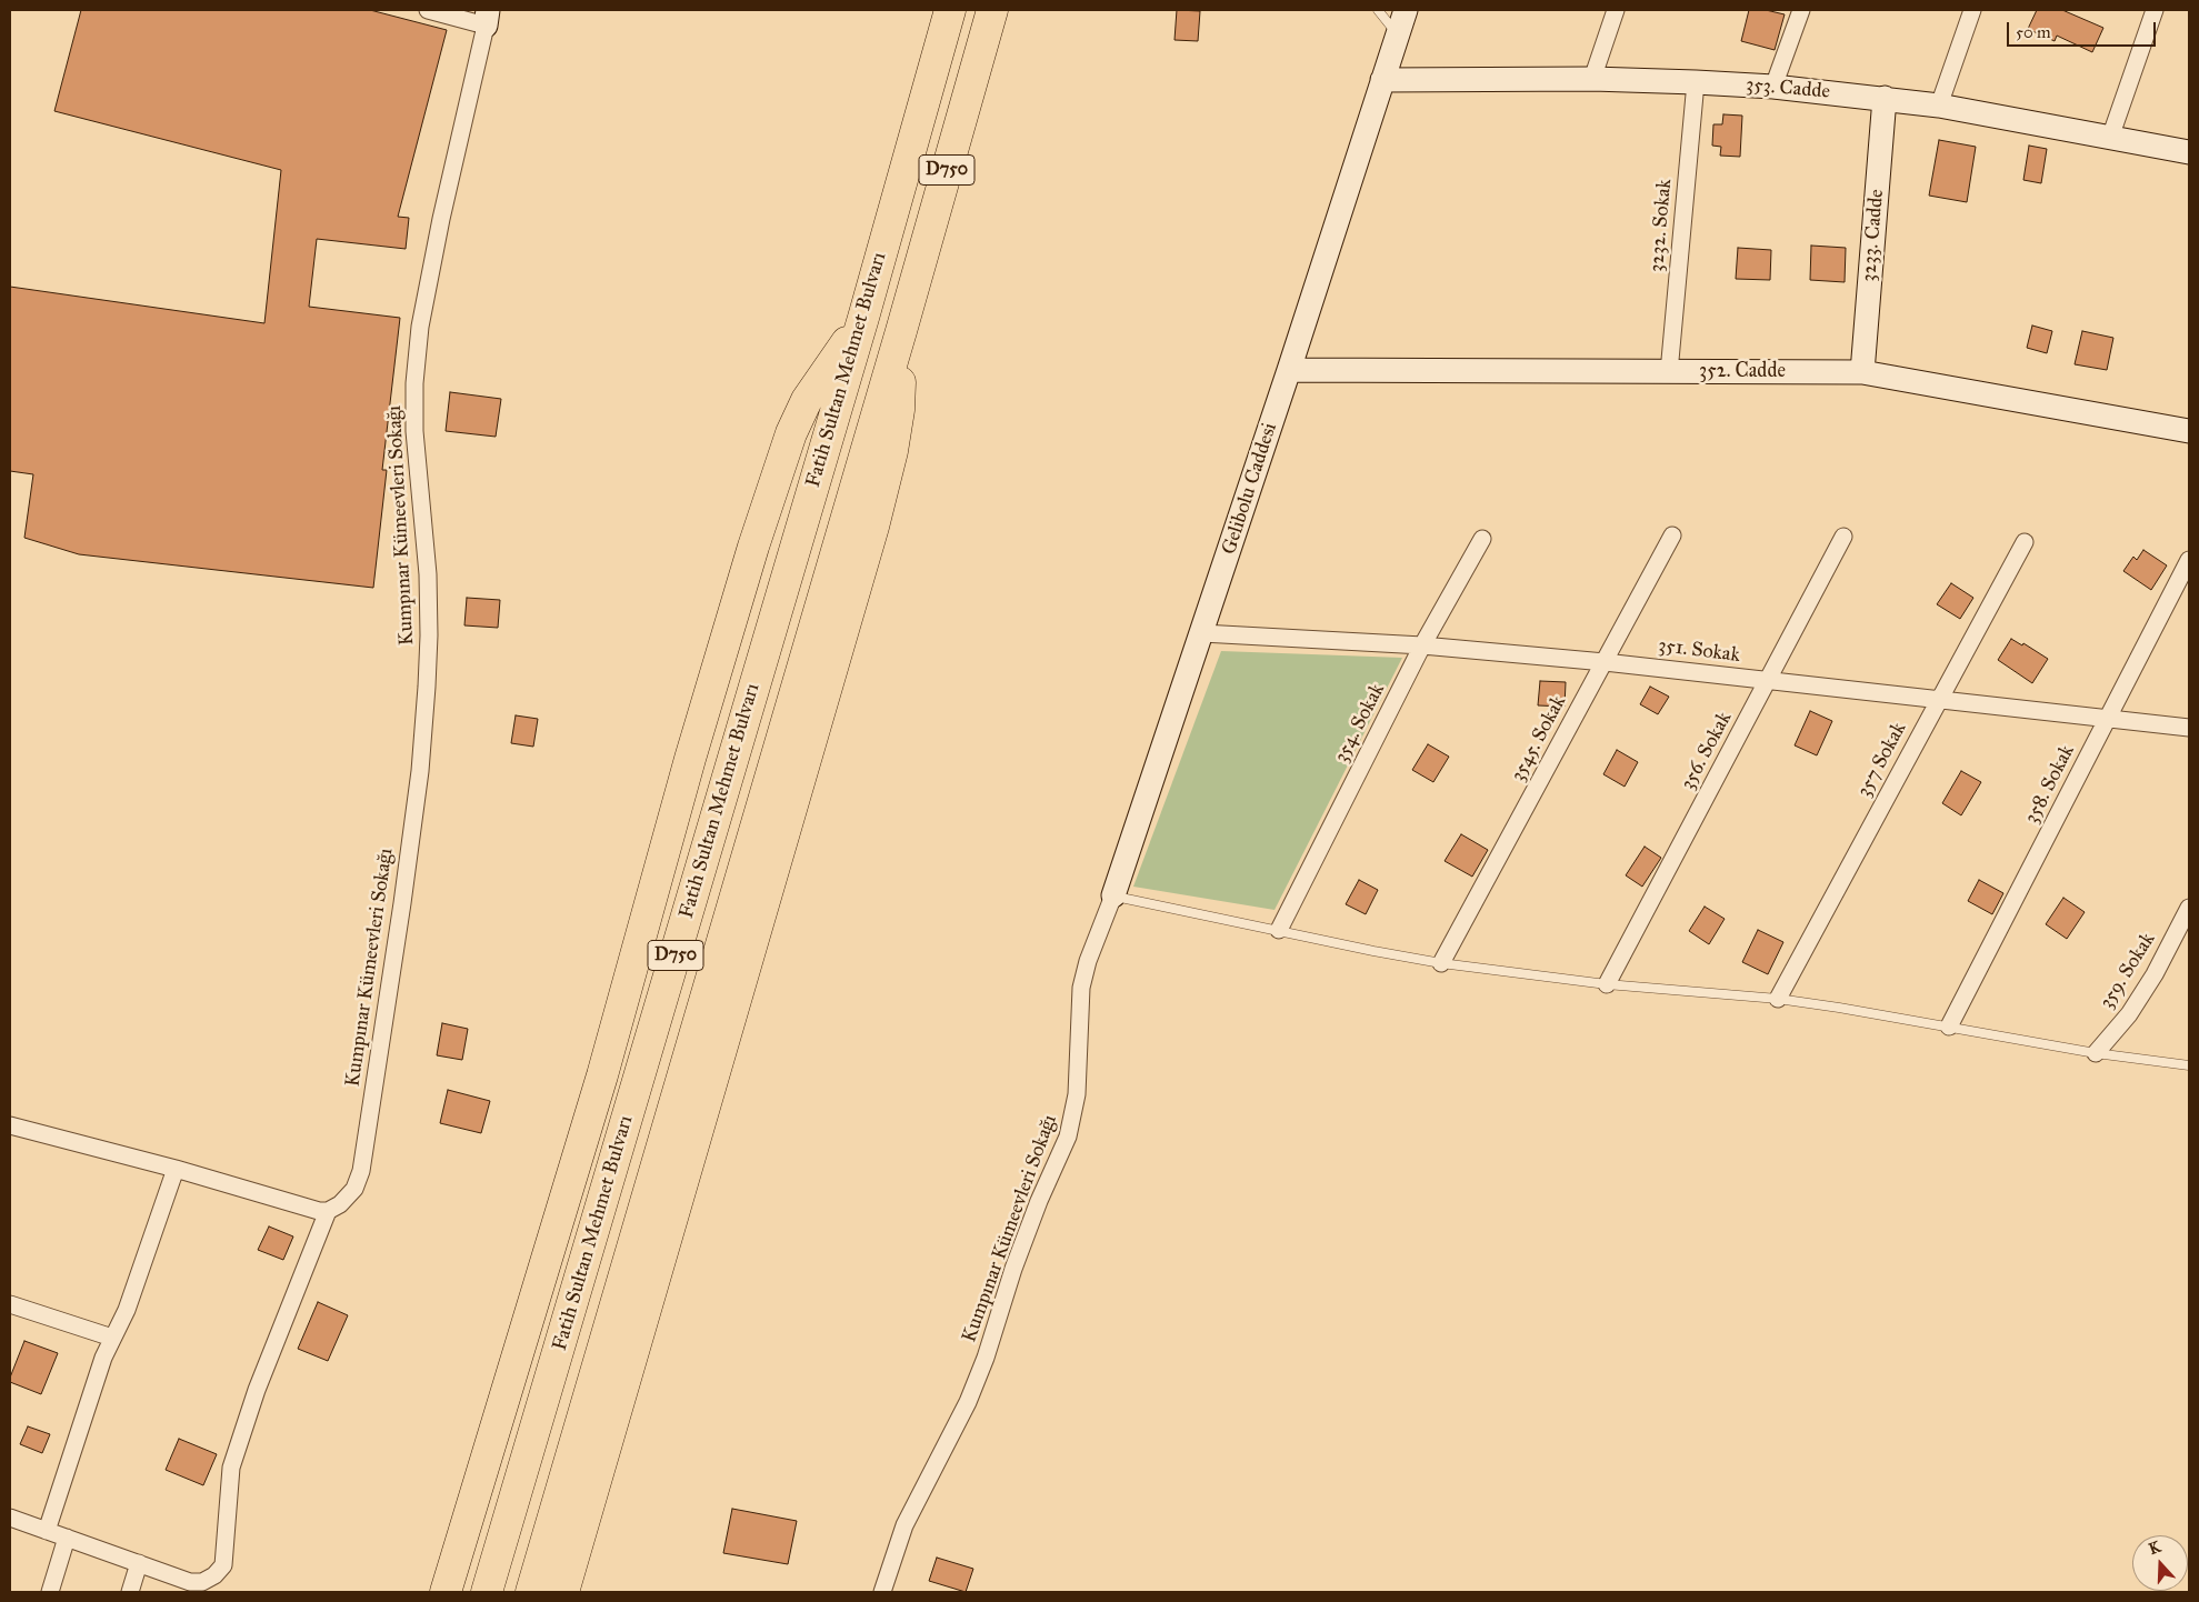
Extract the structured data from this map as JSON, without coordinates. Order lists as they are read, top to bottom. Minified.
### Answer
{"streets":{"highway":["D750","Fatih Sultan Mehmet Bulvarı"],"street":["353. Cadde","3232. Sokak","3233. Cadde","352. Cadde","Gelibolu Caddesi","Kumpınar Kümeevleri Sokağı","351. Sokak","354. Sokak","3545. Sokak","356. Sokak","357 Sokak","358. Sokak","359. Sokak"]},"crossings":[["353. Cadde","3232. Sokak"],["353. Cadde","3233. Cadde"],["353. Cadde","Gelibolu Caddesi"],["3232. Sokak","352. Cadde"],["3233. Cadde","352. Cadde"],["352. Cadde","Gelibolu Caddesi"],["Gelibolu Caddesi","Kumpınar Kümeevleri Sokağı"],["Gelibolu Caddesi","351. Sokak"],["351. Sokak","354. Sokak"],["351. Sokak","3545. Sokak"],["351. Sokak","356. Sokak"],["351. Sokak","357 Sokak"],["351. Sokak","358. Sokak"]],"scale_bar":"50 m","north":"top"}
